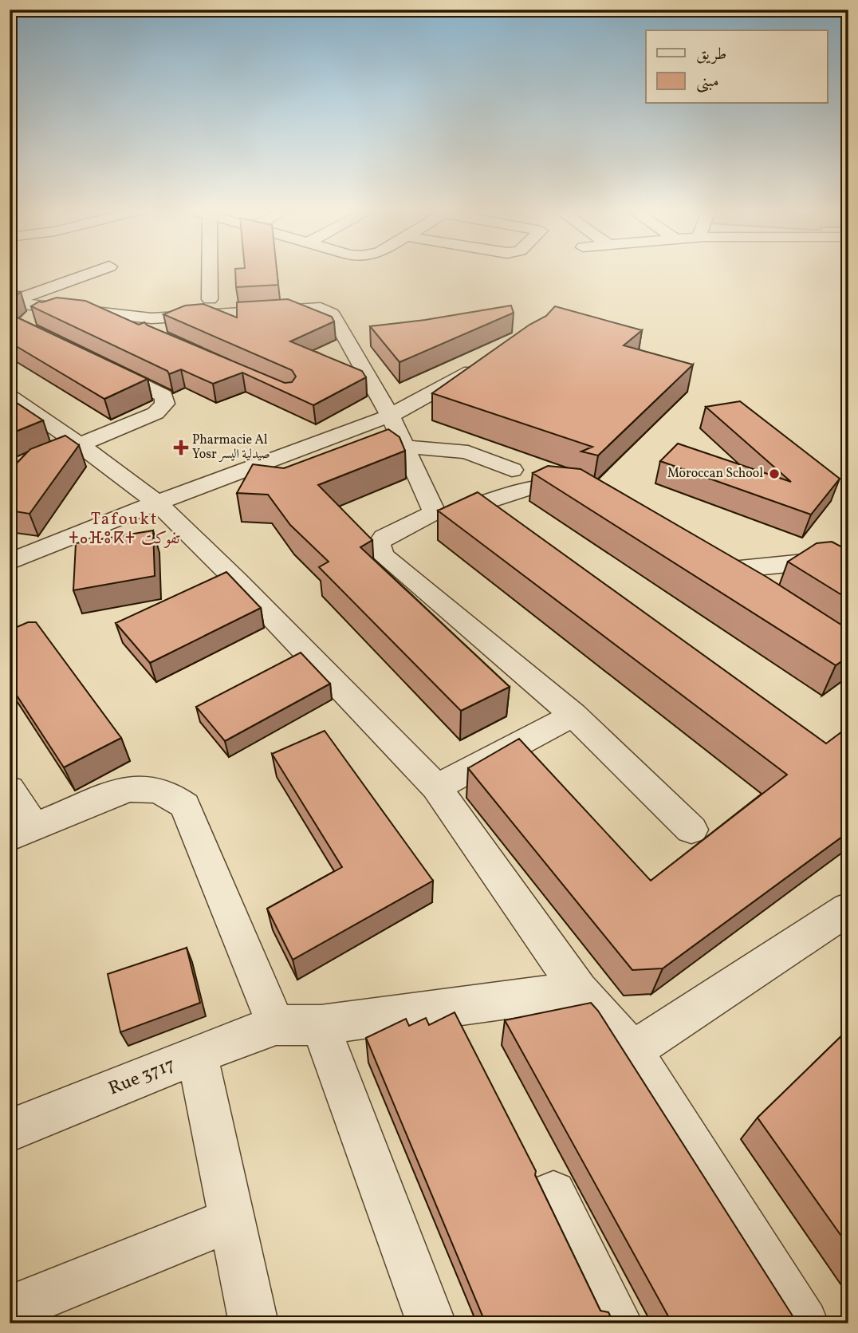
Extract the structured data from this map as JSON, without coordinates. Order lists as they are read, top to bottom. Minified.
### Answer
{"streets":{"street":["Rue 3717"]},"districts":["Tafoukt ⵜⴰⴼⵓⴽⵜ تفوكت"],"places":{"health":["Pharmacie Al Yosr صيدلية اليسر"],"other":["Moroccan School"]},"legend":["طريق","مبنى"]}
